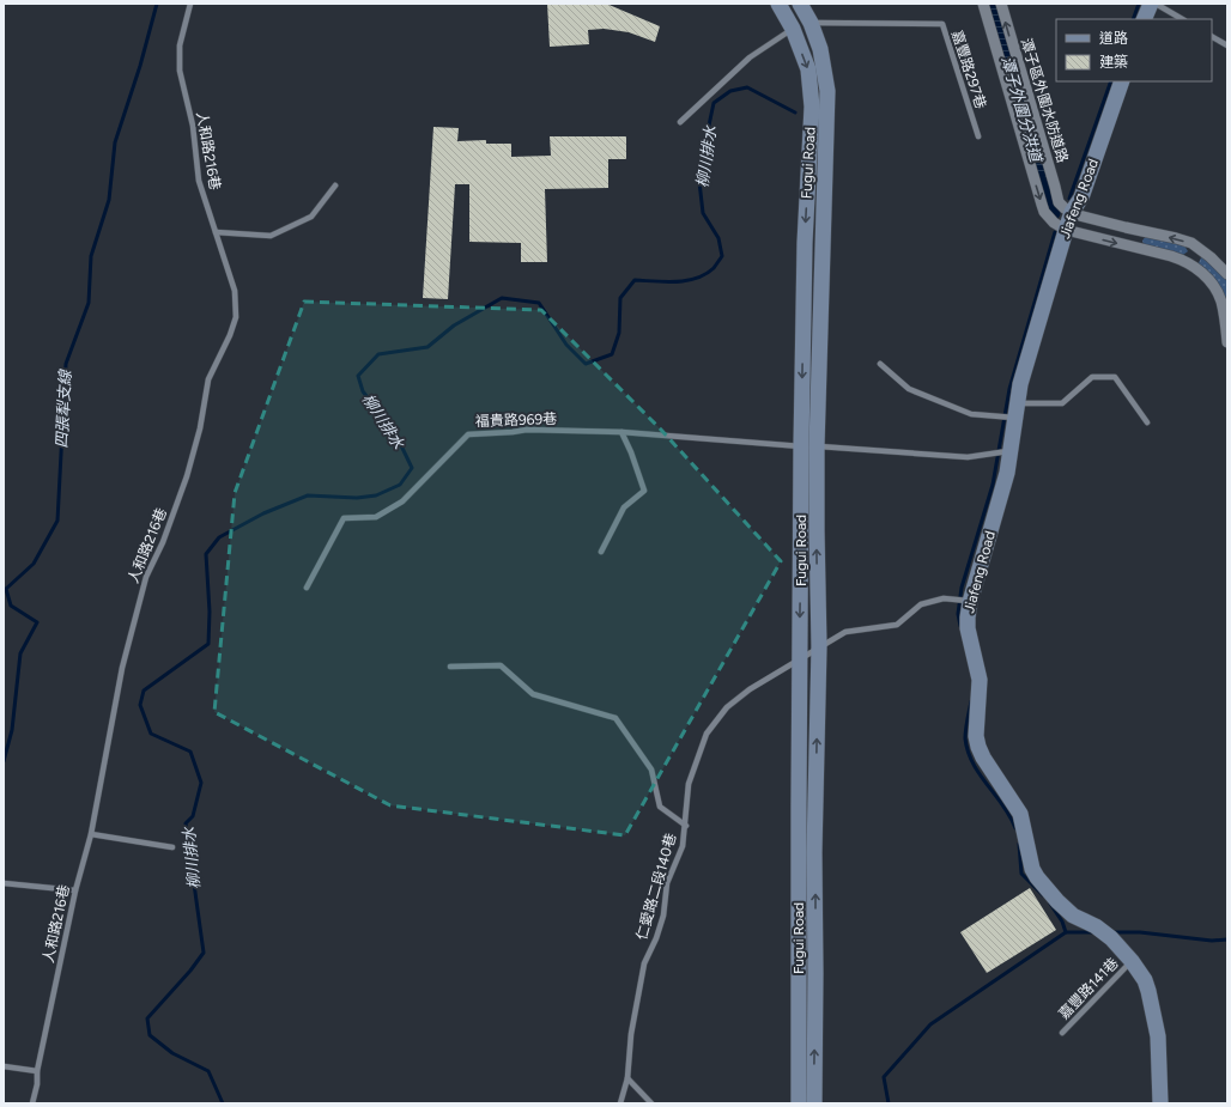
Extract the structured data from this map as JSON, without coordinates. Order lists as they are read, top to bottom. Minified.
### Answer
{"streets":{"street":["潭子區外圍水防道路","Fugui Road","Jiafeng Road"],"lane":["嘉豐路297巷","人和路216巷","福貴路969巷","仁愛路二段140巷","嘉豐路141巷"]},"crossings":[["嘉豐路297巷","Fugui Road"],["潭子區外圍水防道路","Jiafeng Road"],["Fugui Road","福貴路969巷"],["Fugui Road","仁愛路二段140巷"],["Jiafeng Road","福貴路969巷"],["Jiafeng Road","仁愛路二段140巷"],["Jiafeng Road","嘉豐路141巷"]],"water":["潭子外圍分洪道","柳川排水","四張犁支線"],"legend":["道路","建築"]}
